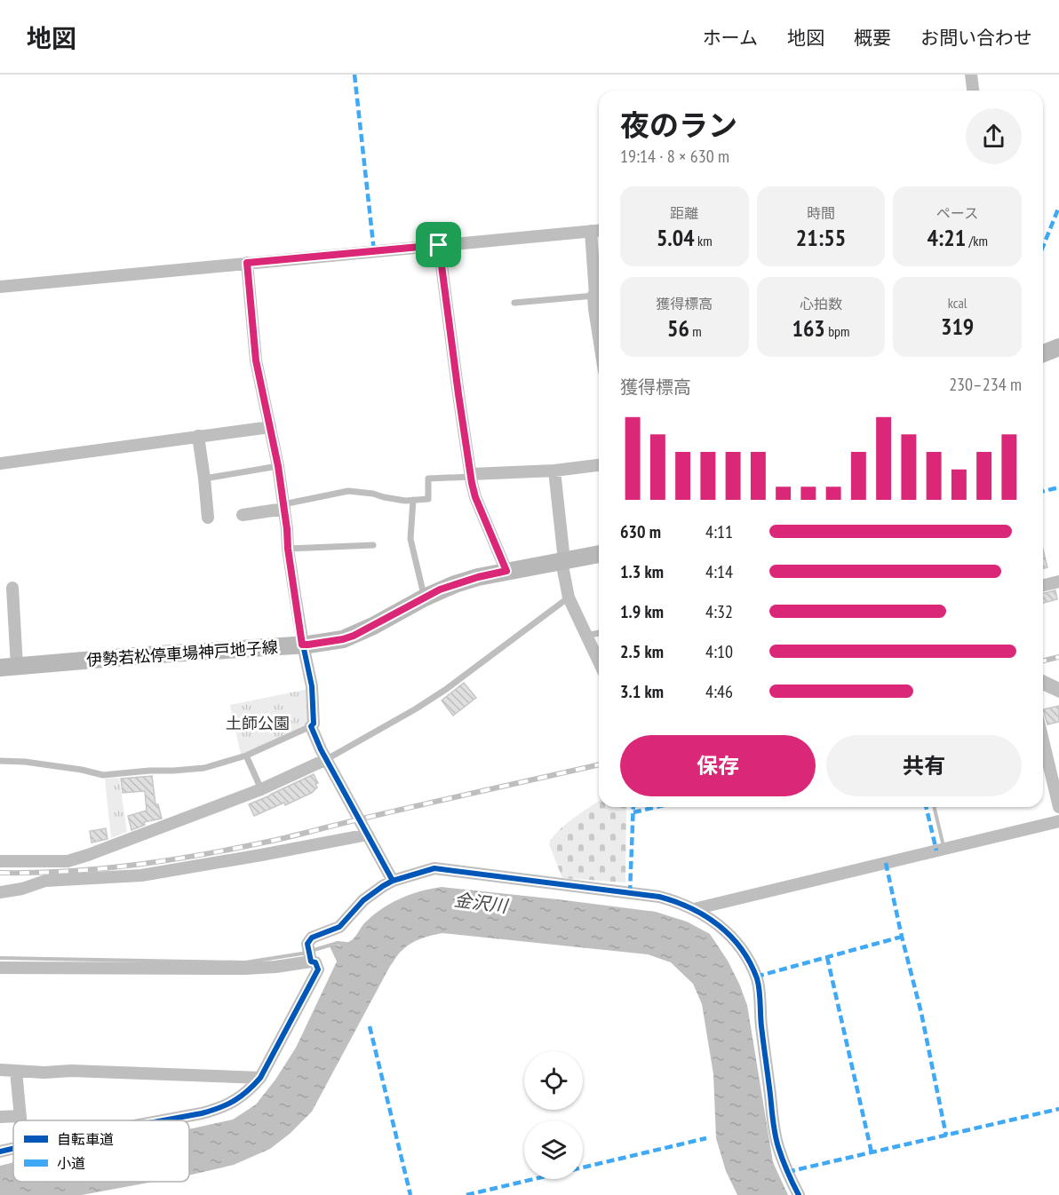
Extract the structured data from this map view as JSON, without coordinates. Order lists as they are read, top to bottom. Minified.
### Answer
{"streets":{"main road":["伊勢若松停車場神戸地子線"]},"water":["金沢川"],"parks":["土師公園"],"legend":["自転車道","小道"],"page":{"header":"地図","nav":["ホーム","地図","概要","お問い合わせ"],"heading":["夜のラン","19:14 · 8 × 630 m"],"stats":[["距離","5.04 km"],["時間","21:55"],["ペース","4:21 /km"],["獲得標高","56 m"],["心拍数","163 bpm"],["kcal","319"]],"chart":["獲得標高","230–234 m"],"list":[{"name":"630 m","note":"4:11"},{"name":"1.3 km","note":"4:14"},{"name":"1.9 km","note":"4:32"},{"name":"2.5 km","note":"4:10"},{"name":"3.1 km","note":"4:46"}],"buttons":["保存","共有"]}}
